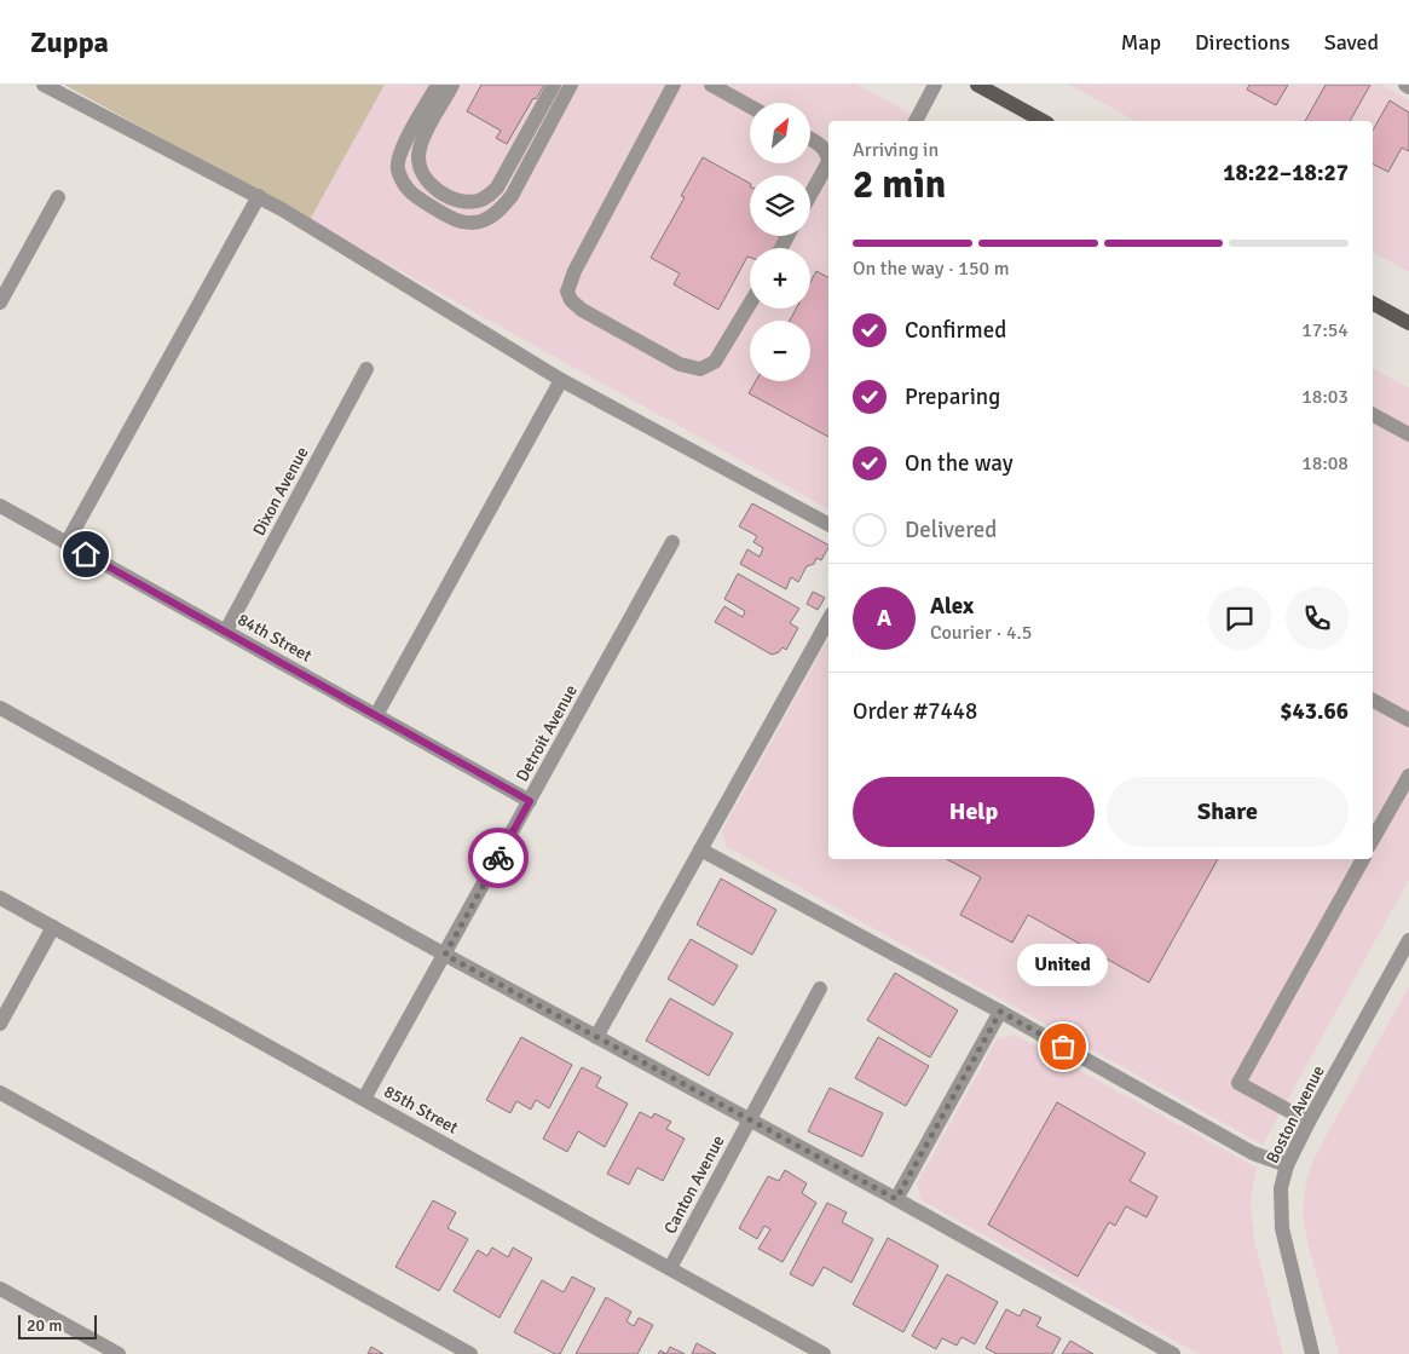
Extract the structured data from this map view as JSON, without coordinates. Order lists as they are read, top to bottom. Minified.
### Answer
{"streets":{"street":["Dixon Avenue","84th Street","Detroit Avenue","85th Street","Boston Avenue","Canton Avenue"]},"crossings":[["Dixon Avenue","84th Street"],["84th Street","Detroit Avenue"],["Detroit Avenue","85th Street"],["85th Street","Canton Avenue"]],"places":["United"],"scale_bar":"20 m","north":"top right","page":{"header":"Zuppa","nav":["Map","Directions","Saved"],"map_buttons":["+","−"],"heading":["2 min","Arriving in","18:22–18:27"],"panel":["Alex","Courier · 4.5","Order #7448","$43.66"],"bar":"On the way · 150 m","list":[["Confirmed","17:54"],["Preparing","18:03"],["On the way","18:08"],"Delivered"],"round":"A","buttons":["Help","Share"],"bubble":"United","scale":"20 m"}}
